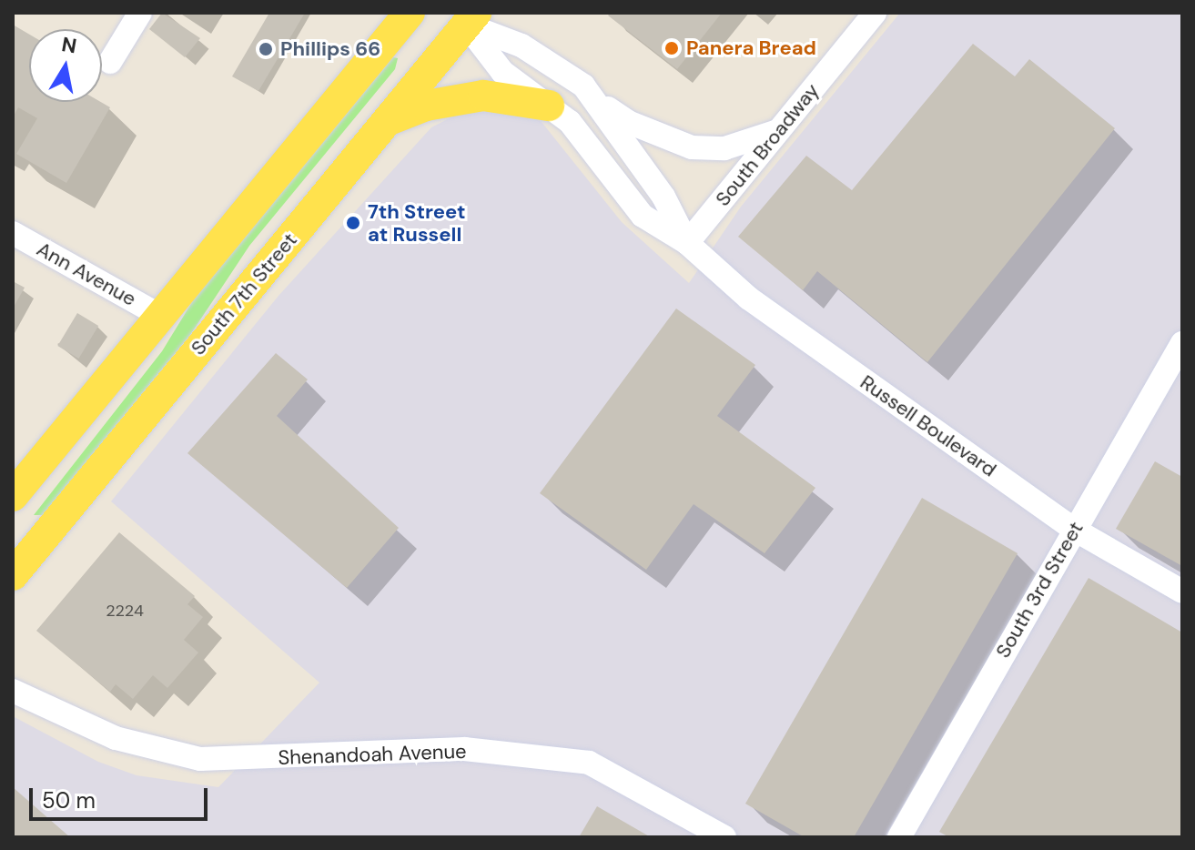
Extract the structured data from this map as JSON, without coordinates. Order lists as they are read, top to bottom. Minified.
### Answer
{"streets":{"main road":["South 7th Street"],"street":["South Broadway","Ann Avenue","Russell Boulevard","South 3rd Street","Shenandoah Avenue"]},"crossings":[["South Broadway","Russell Boulevard"],["South 7th Street","Russell Boulevard"],["Russell Boulevard","South 3rd Street"]],"places":["Panera Bread","Phillips 66","7th Street at Russell"],"house_numbers":["2224"],"scale_bar":"50 m","north":"top"}
